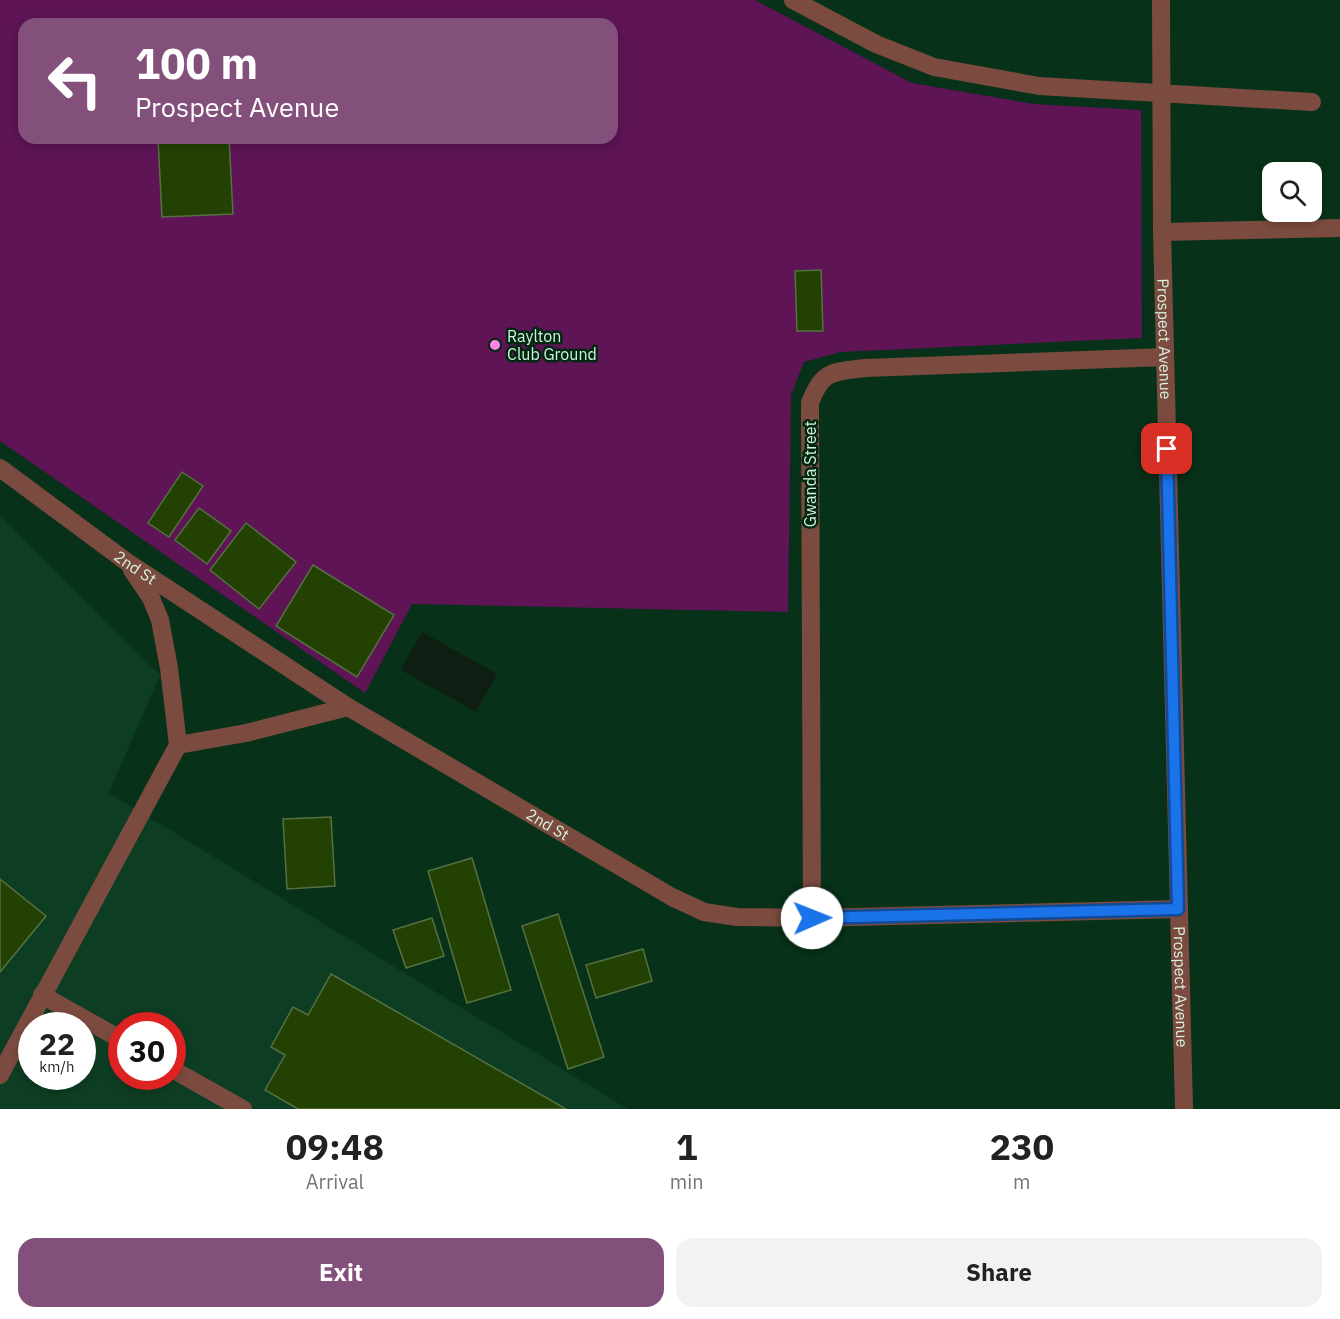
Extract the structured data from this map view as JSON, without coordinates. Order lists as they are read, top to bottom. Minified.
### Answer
{"streets":{"street":["Prospect Avenue","Gwanda Street","2nd St"]},"crossings":[["Prospect Avenue","Gwanda Street"],["Prospect Avenue","2nd St"],["Gwanda Street","2nd St"]],"places":["Raylton Club Ground"],"page":{"turn":["100 m","Prospect Avenue"],"speed":"22 km/h","limit":"30","eta":["09:48","Arrival","1","min","230","m"],"buttons":["Exit","Share"]}}
